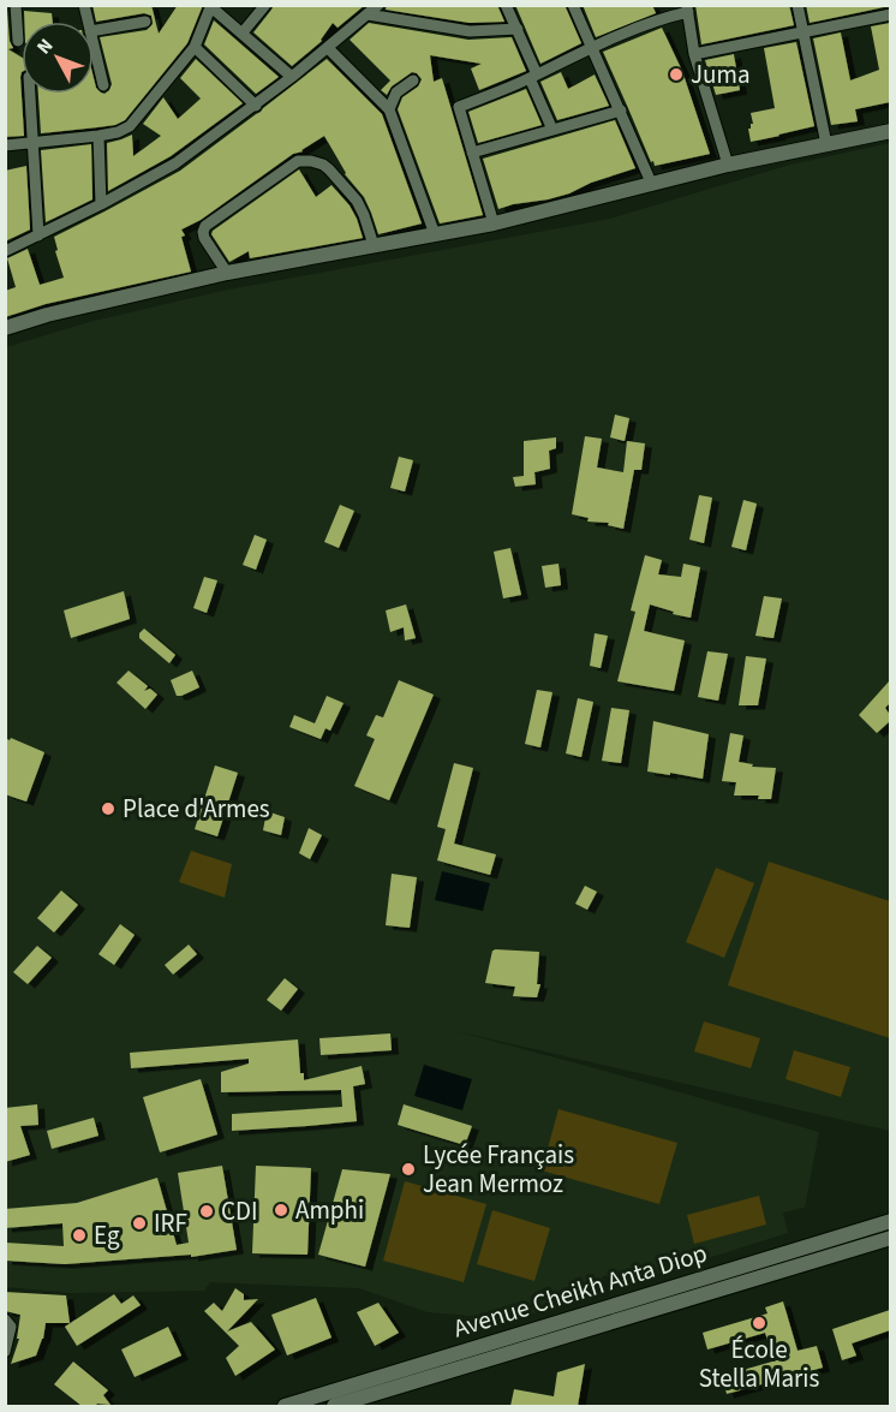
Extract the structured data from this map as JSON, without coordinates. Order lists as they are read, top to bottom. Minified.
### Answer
{"streets":{"street":["Avenue Cheikh Anta Diop"]},"places":["Juma","Place d'Armes","Lycée Français Jean Mermoz","Amphi","CDI","IRF","Eg","École Stella Maris"],"north":"top left"}
